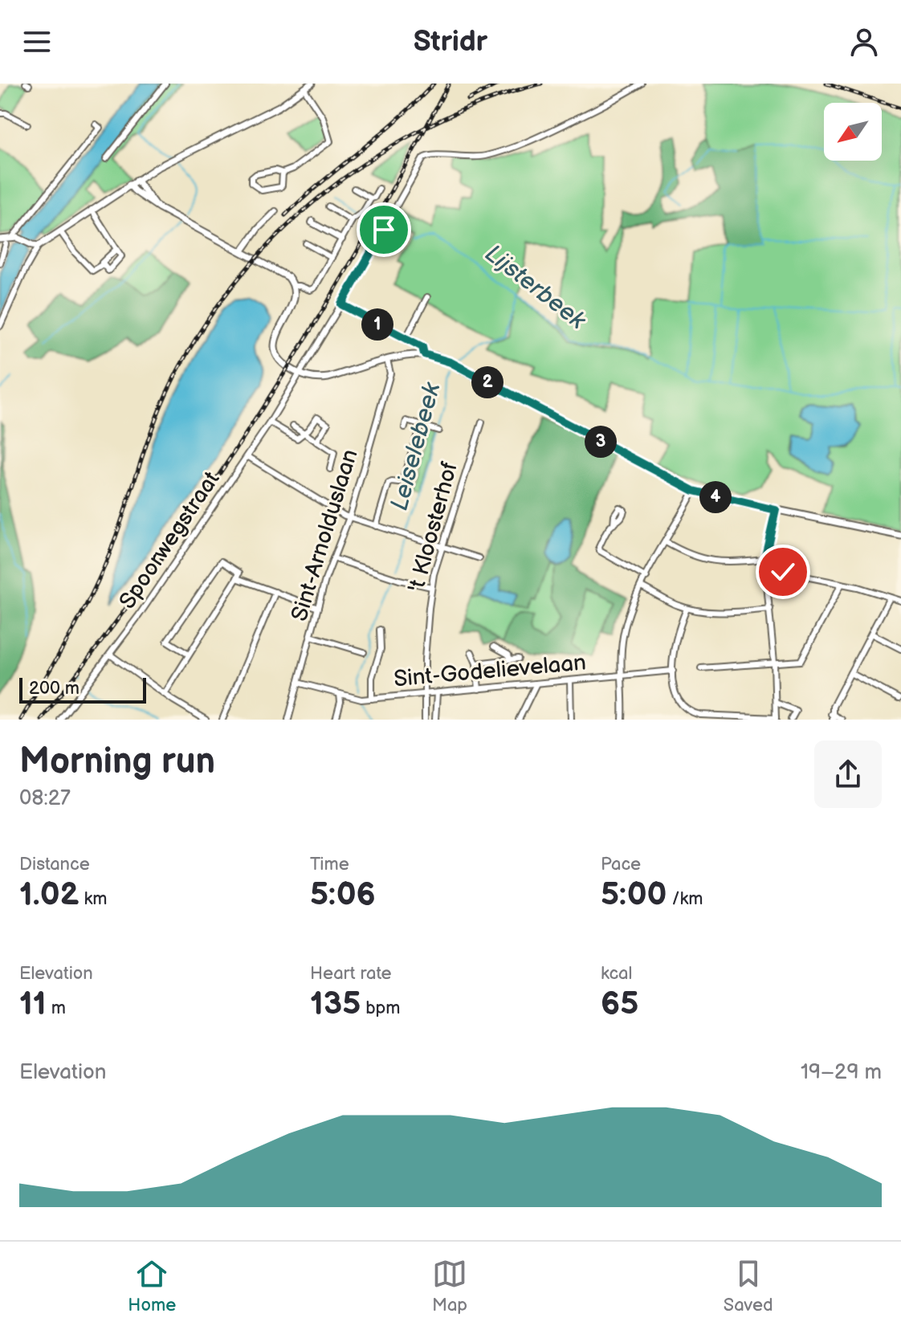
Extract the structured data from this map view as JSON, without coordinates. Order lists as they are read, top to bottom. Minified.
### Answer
{"streets":{"street":["'t Kloosterhof","Sint-Arnolduslaan","Spoorwegstraat","Sint-Godelievelaan"]},"crossings":[["'t Kloosterhof","Sint-Godelievelaan"],["Sint-Arnolduslaan","Sint-Godelievelaan"]],"water":["Lijsterbeek","Leiselebeek"],"scale_bar":"200 m","north":"bottom left","page":{"header":"Stridr","pins":["1","2","3","4"],"scale":"200 m","heading":["Morning run","08:27"],"stats":[["Distance","1.02 km"],["Time","5:06"],["Pace","5:00 /km"],["Elevation","11 m"],["Heart rate","135 bpm"],["kcal","65"]],"chart":["Elevation","19–29 m"],"tabs":["Home","Map","Saved"]}}
